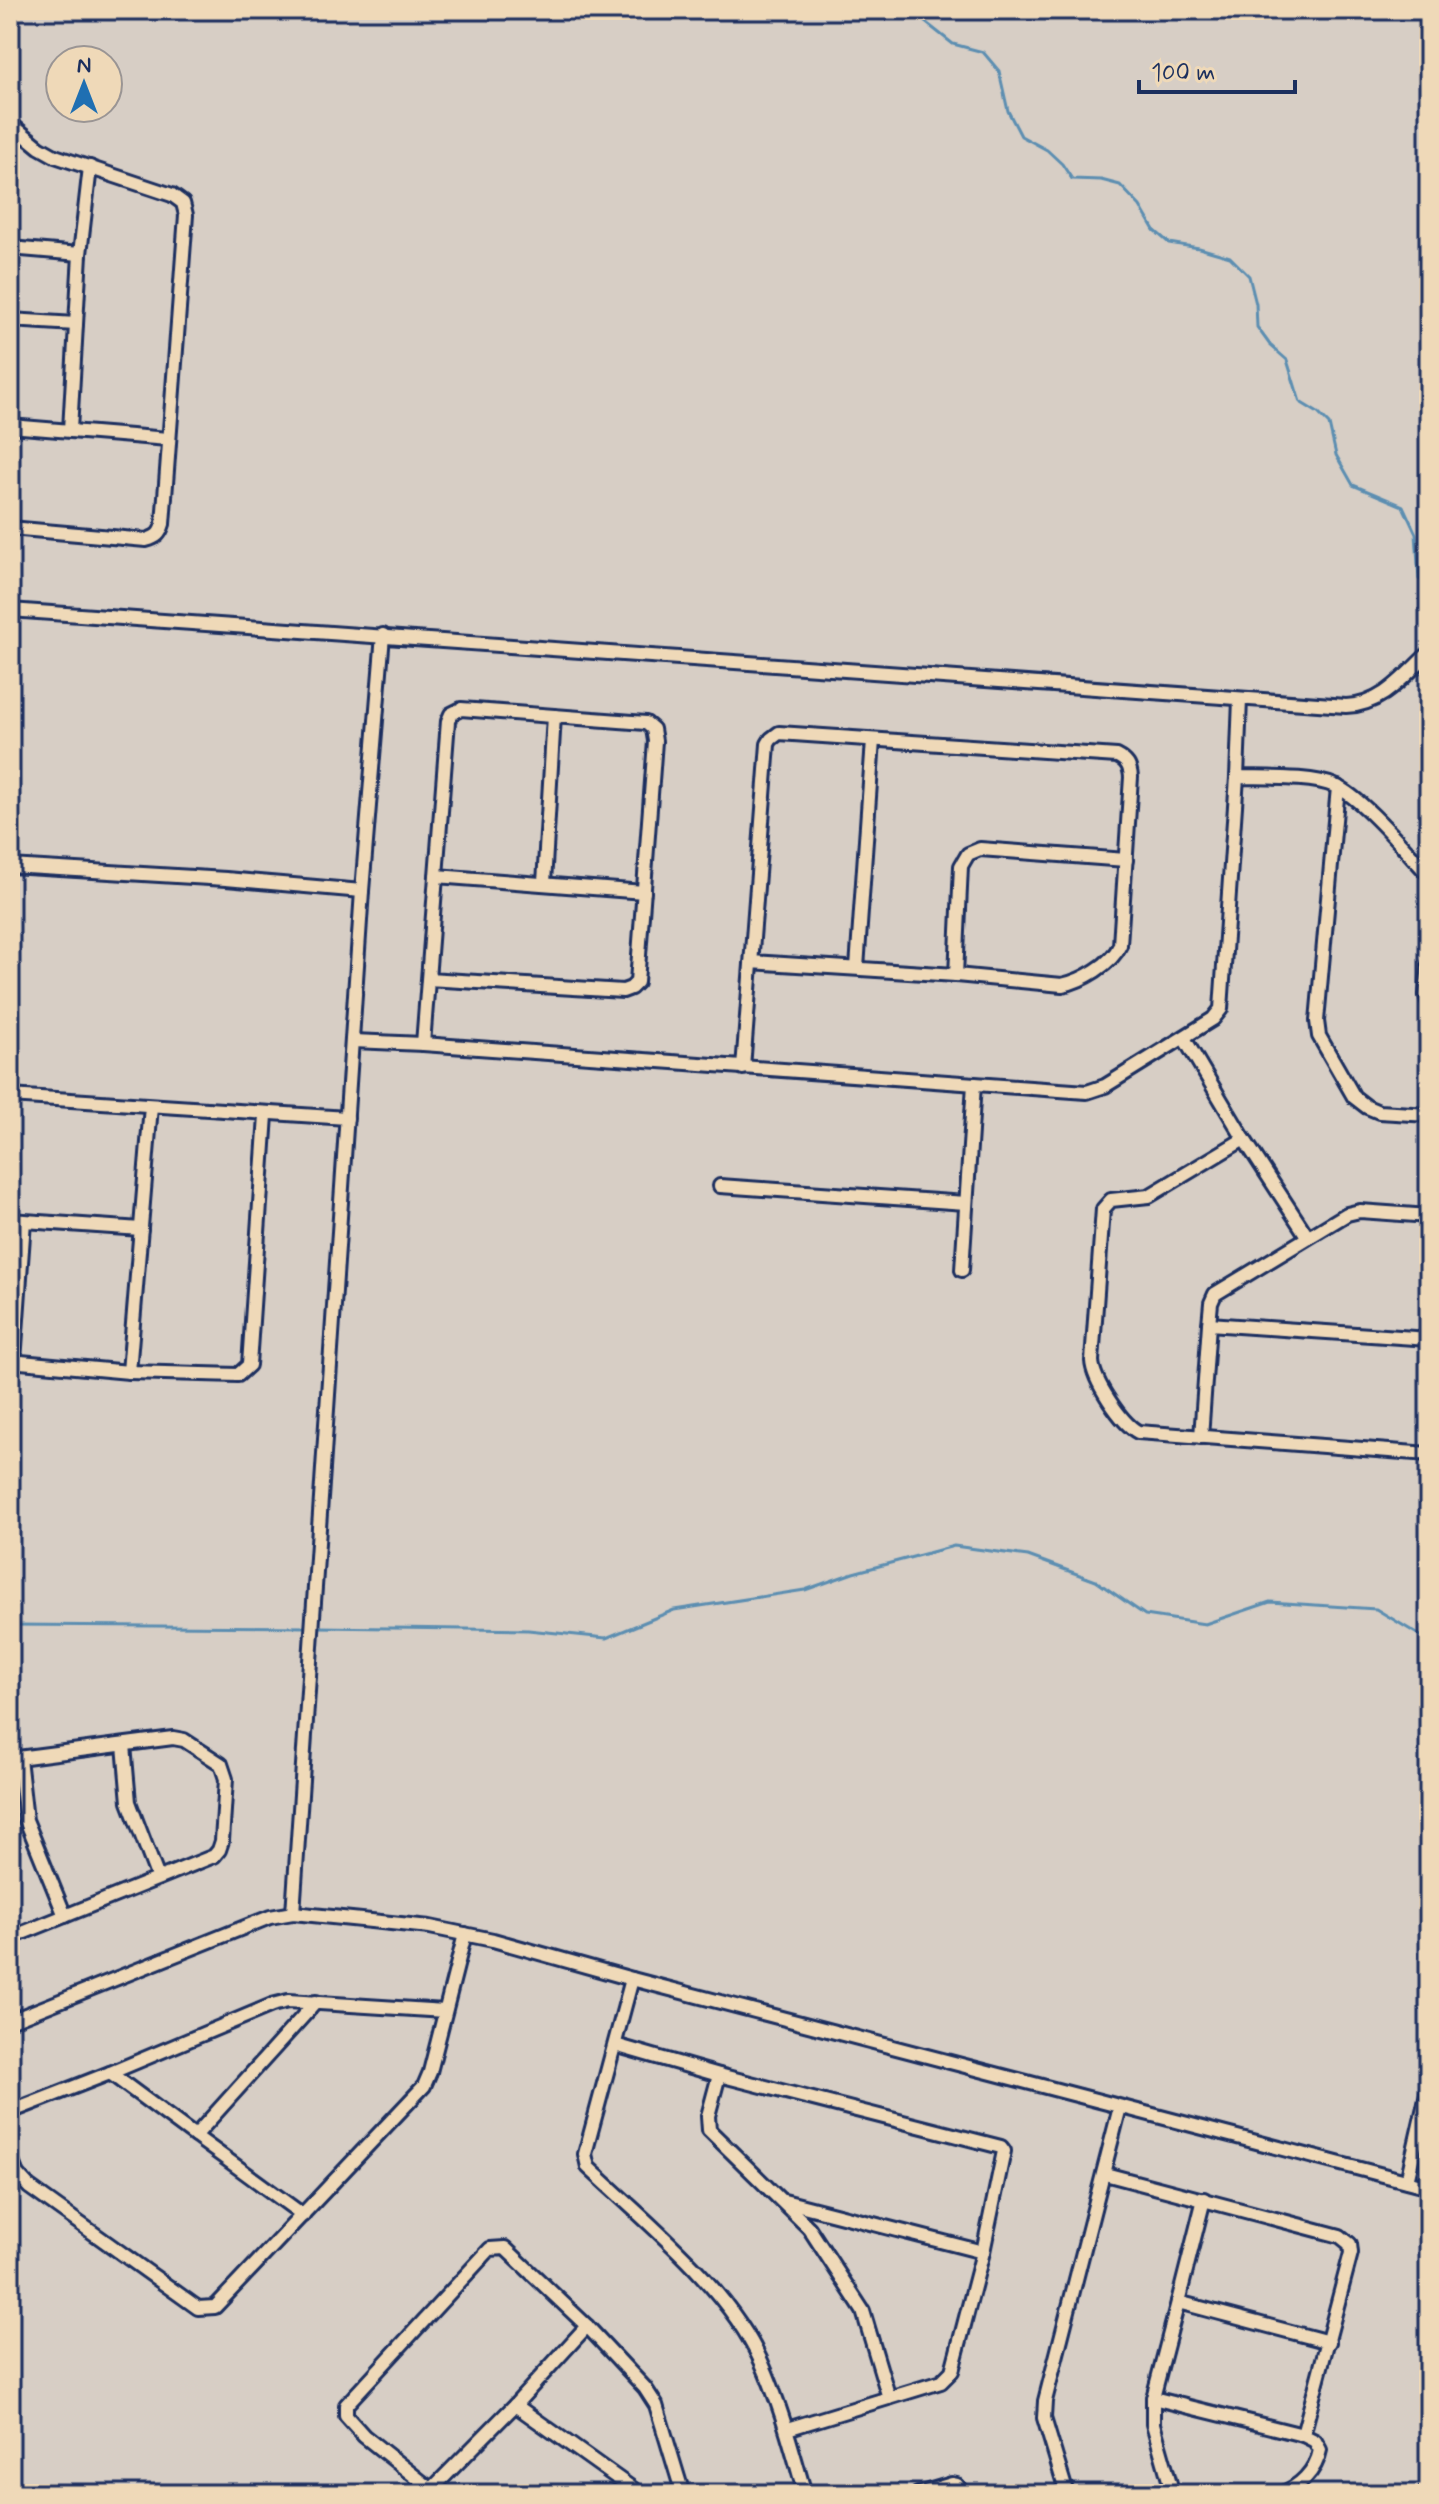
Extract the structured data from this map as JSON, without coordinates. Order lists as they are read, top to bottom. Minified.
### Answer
{"scale_bar":"100 m","north":"top"}
